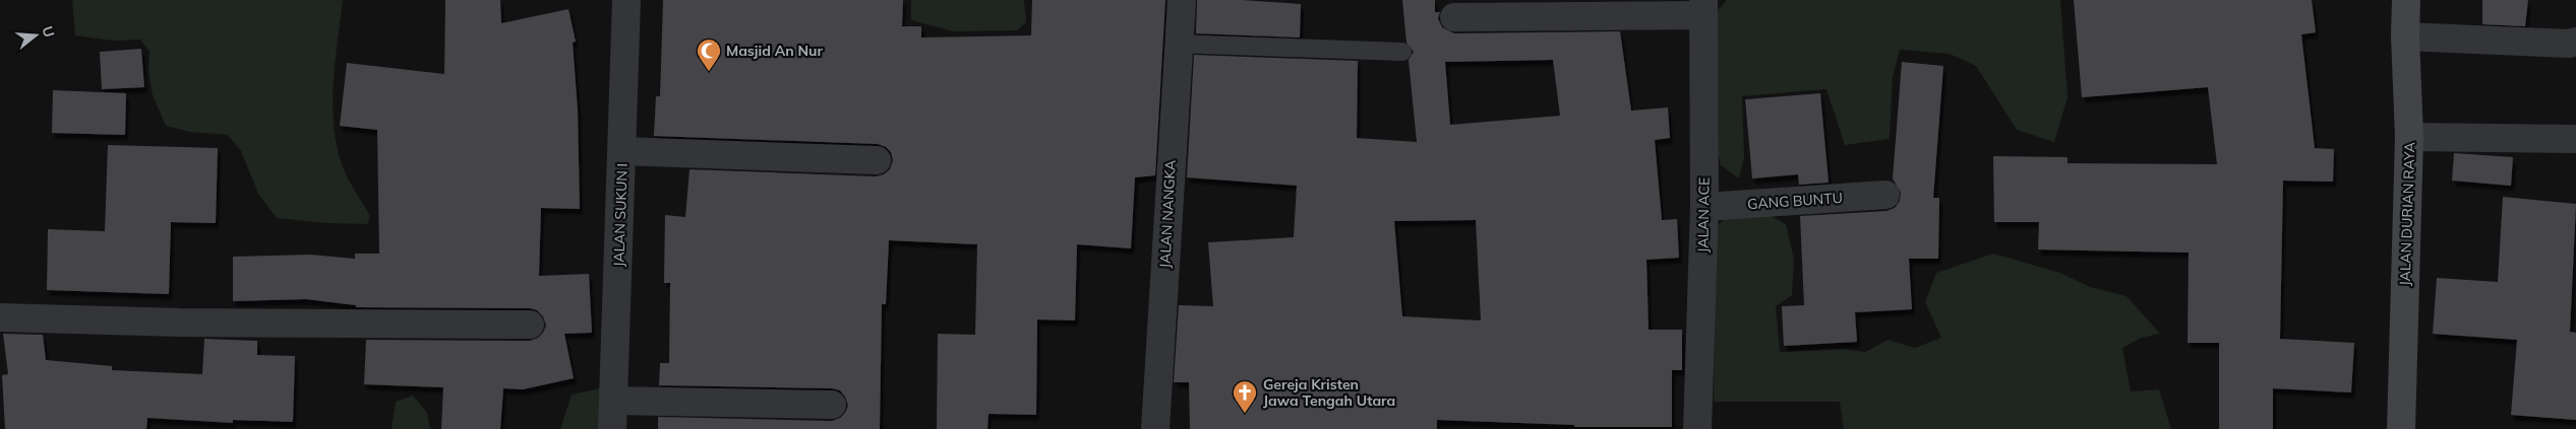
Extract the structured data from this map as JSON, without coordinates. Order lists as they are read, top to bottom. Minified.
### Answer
{"streets":{"main road":["JALAN DURIAN RAYA"],"street":["GANG BUNTU","JALAN NANGKA","JALAN SUKUN I","JALAN ACE"]},"crossings":[["GANG BUNTU","JALAN ACE"]],"places":{"mosque":["Masjid An Nur"],"church":["Gereja Kristen Jawa Tengah Utara"]},"north":"right"}
